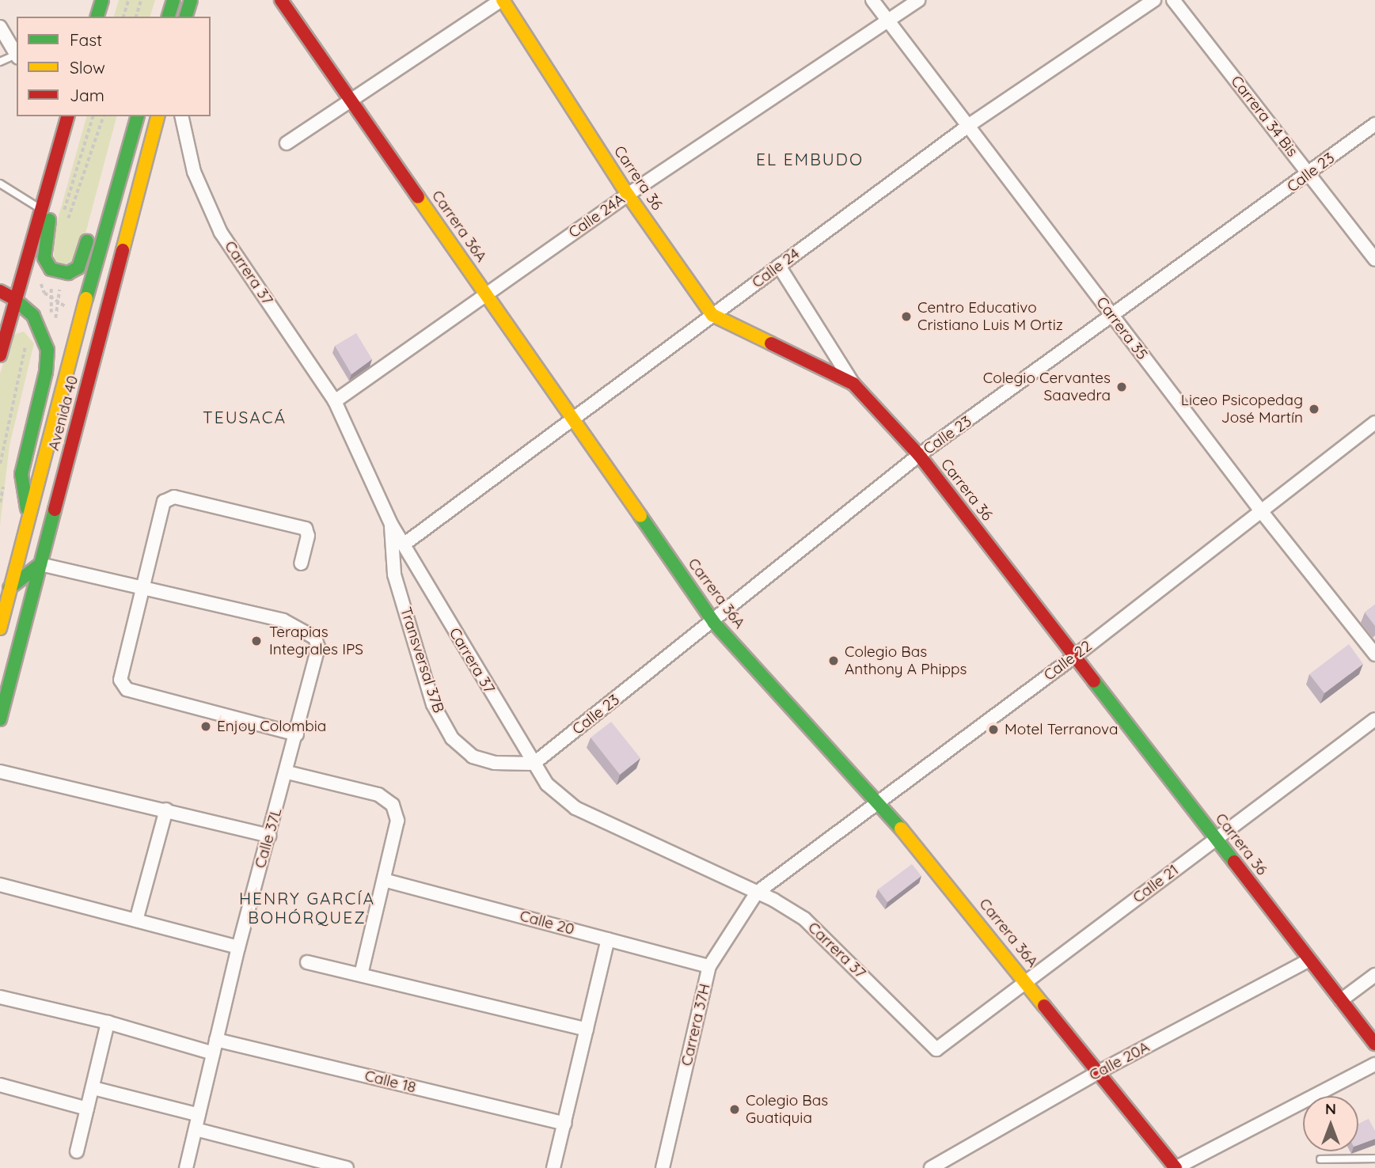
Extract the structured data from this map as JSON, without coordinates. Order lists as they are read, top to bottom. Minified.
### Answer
{"streets":{"main road":["Carrera 36","Carrera 36A","Avenida 40"],"street":["Carrera 34 Bis","Calle 23","Calle 24A","Calle 24","Carrera 37","Carrera 35","Transversal 37B","Calle 22","Calle 37L","Calle 21","Calle 20","Carrera 37H","Calle 20A","Calle 18"]},"crossings":[["Carrera 34 Bis","Calle 23"],["Calle 23","Carrera 36"],["Calle 23","Carrera 36A"],["Calle 23","Carrera 37"],["Calle 23","Carrera 35"],["Calle 23","Transversal 37B"],["Carrera 36","Calle 24A"],["Carrera 36","Calle 24"],["Carrera 36","Calle 22"],["Carrera 36","Calle 21"],["Carrera 36","Calle 20A"],["Calle 24A","Carrera 36A"],["Calle 24A","Carrera 37"],["Calle 24A","Carrera 35"],["Carrera 36A","Calle 24"],["Carrera 36A","Calle 22"],["Carrera 36A","Calle 21"],["Carrera 36A","Calle 20A"],["Calle 24","Carrera 37"],["Calle 24","Carrera 35"],["Carrera 37","Transversal 37B"],["Carrera 37","Calle 22"],["Carrera 37","Calle 21"],["Carrera 37","Carrera 37H"],["Carrera 35","Calle 22"],["Calle 22","Carrera 37H"],["Calle 37L","Calle 18"],["Calle 20","Carrera 37H"]],"districts":["EL EMBUDO","TEUSACÁ","HENRY GARCÍA BOHÓRQUEZ"],"places":["Centro Educativo Cristiano Luis M Ortiz","Colegio Cervantes Saavedra","Liceo Psicopedag José Martín","Terapias Integrales IPS","Colegio Bas Anthony A Phipps","Enjoy Colombia","Motel Terranova","Colegio Bas Guatiquia"],"legend":["Fast","Slow","Jam"],"north":"top"}
